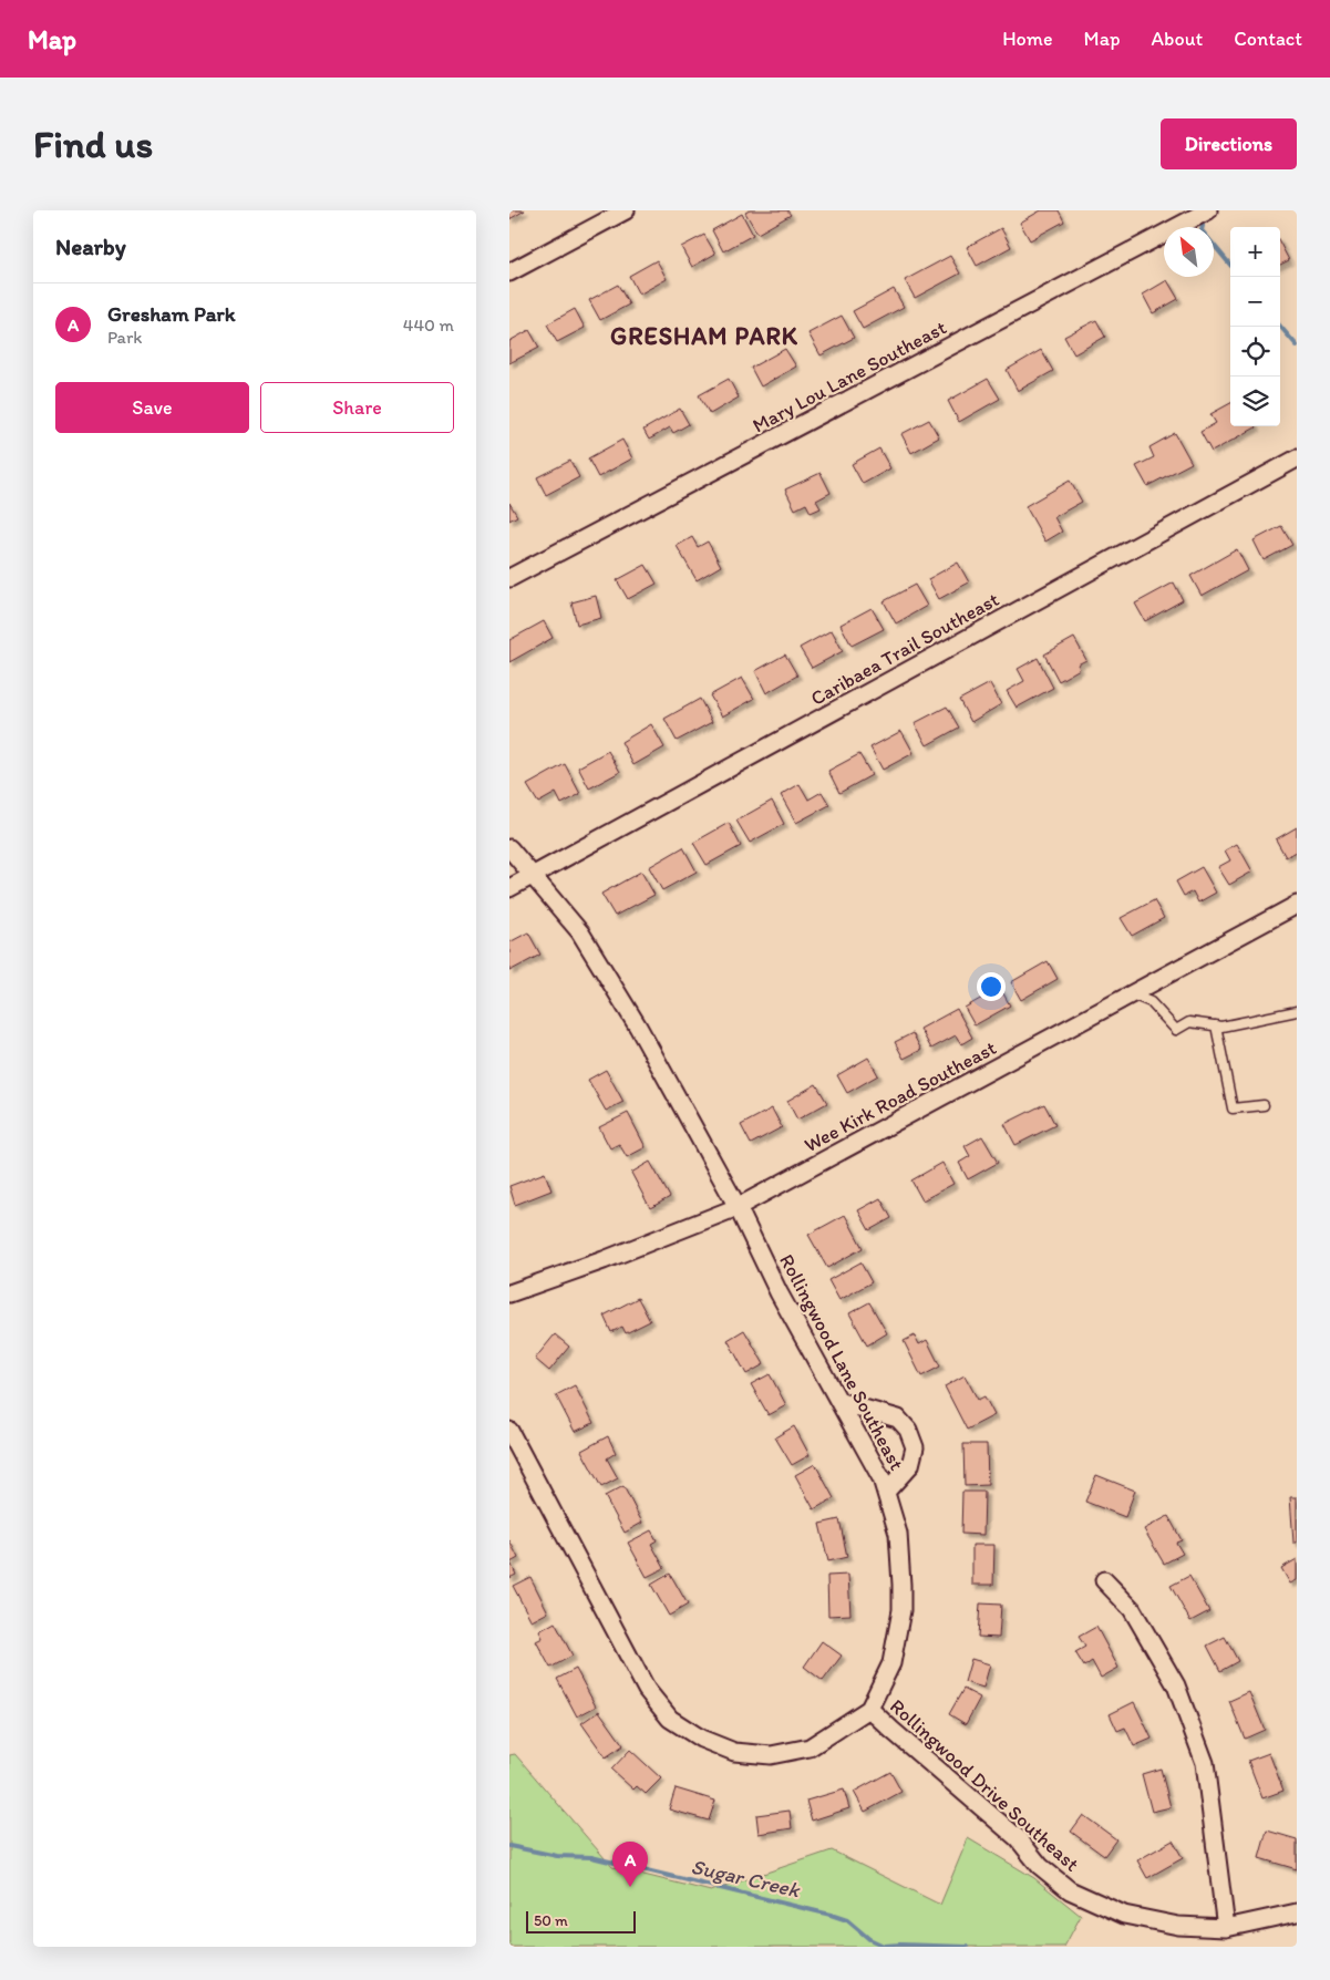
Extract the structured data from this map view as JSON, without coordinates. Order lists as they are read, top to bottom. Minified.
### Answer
{"streets":{"street":["Mary Lou Lane Southeast","Caribaea Trail Southeast","Wee Kirk Road Southeast","Rollingwood Lane Southeast","Rollingwood Drive Southeast"]},"crossings":[["Caribaea Trail Southeast","Rollingwood Lane Southeast"],["Wee Kirk Road Southeast","Rollingwood Lane Southeast"],["Rollingwood Lane Southeast","Rollingwood Drive Southeast"]],"districts":["GRESHAM PARK"],"water":["Sugar Creek"],"scale_bar":"50 m","north":"top left","page":{"header":"Map","nav":["Home","Map","About","Contact"],"buttons":["Directions",["Save","Share"]],"title":"Find us","heading":"Nearby","map_buttons":["+","−"],"list":[{"mark":"A","name":"Gresham Park","note":"Park","value":"440 m"}],"pins":"A","scale":"50 m"}}
